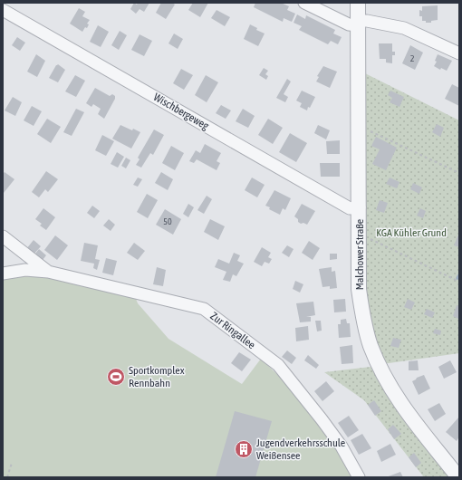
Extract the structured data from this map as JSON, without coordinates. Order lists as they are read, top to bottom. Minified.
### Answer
{"streets":{"street":["Wischbergeweg","Malchower Straße","Zur Ringallee"]},"crossings":[["Wischbergeweg","Malchower Straße"]],"parks":["KGA Kühler Grund"],"places":{"sports":["Sportkomplex Rennbahn"],"building":["Jugendverkehrsschule Weißensee"]},"house_numbers":["2","50"]}
